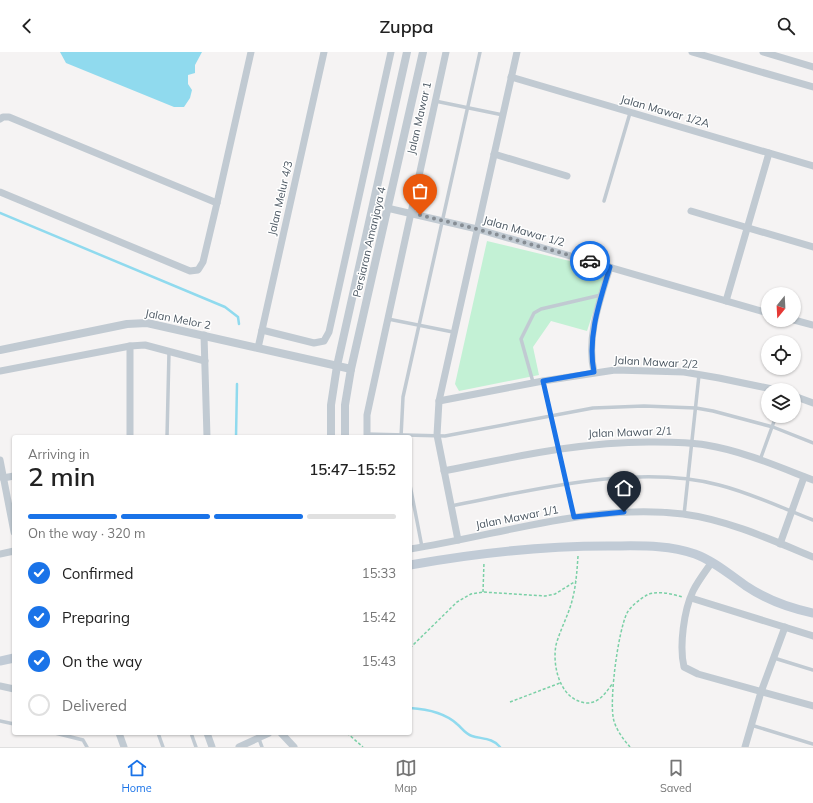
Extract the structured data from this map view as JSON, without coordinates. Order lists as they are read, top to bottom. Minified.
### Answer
{"streets":{"street":["Jalan Mawar 1/2A","Jalan Mawar 1","Jalan Melur 4/3","Jalan Mawar 1/2","Persiaran Amanjaya 4","Jalan Melor 2","Jalan Mawar 2/2","Jalan Mawar 2/1","Jalan Mawar 1/1"]},"crossings":[["Jalan Mawar 1","Jalan Mawar 1/2"],["Jalan Melur 4/3","Jalan Melor 2"],["Jalan Mawar 1/2","Persiaran Amanjaya 4"],["Persiaran Amanjaya 4","Jalan Melor 2"]],"north":"bottom","page":{"header":"Zuppa","heading":["2 min","Arriving in","15:47–15:52"],"bar":"On the way · 320 m","list":[["Confirmed","15:33"],["Preparing","15:42"],["On the way","15:43"],"Delivered"],"tabs":["Home","Map","Saved"]}}
